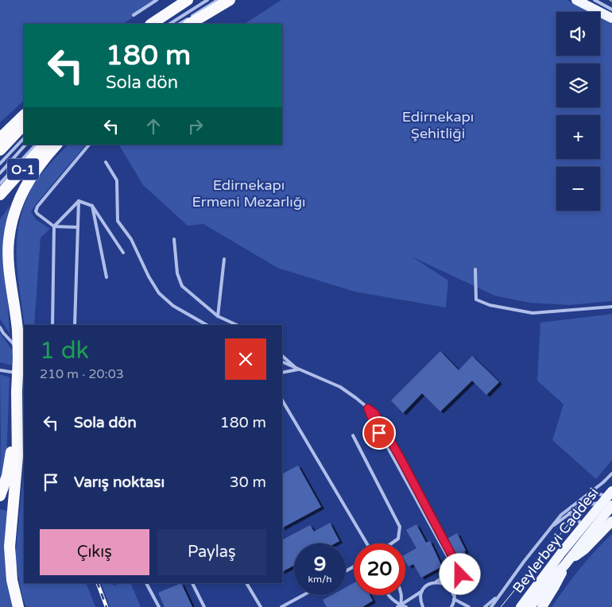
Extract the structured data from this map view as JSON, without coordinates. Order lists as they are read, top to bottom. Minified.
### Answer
{"streets":{"highway":["O-1"],"main road":["Beylerbeyi Caddesi"]},"parks":["Edirnekapı Şehitliği","Edirnekapı Ermeni Mezarlığı"],"page":{"map_buttons":["+","−"],"turn":["180 m","Sola dön"],"heading":["1 dk","210 m · 20:03"],"list":[{"name":"Sola dön","value":"180 m"},{"name":"Varış noktası","value":"30 m"}],"buttons":["Çıkış","Paylaş"],"speed":"9 km/h","limit":"20"}}
